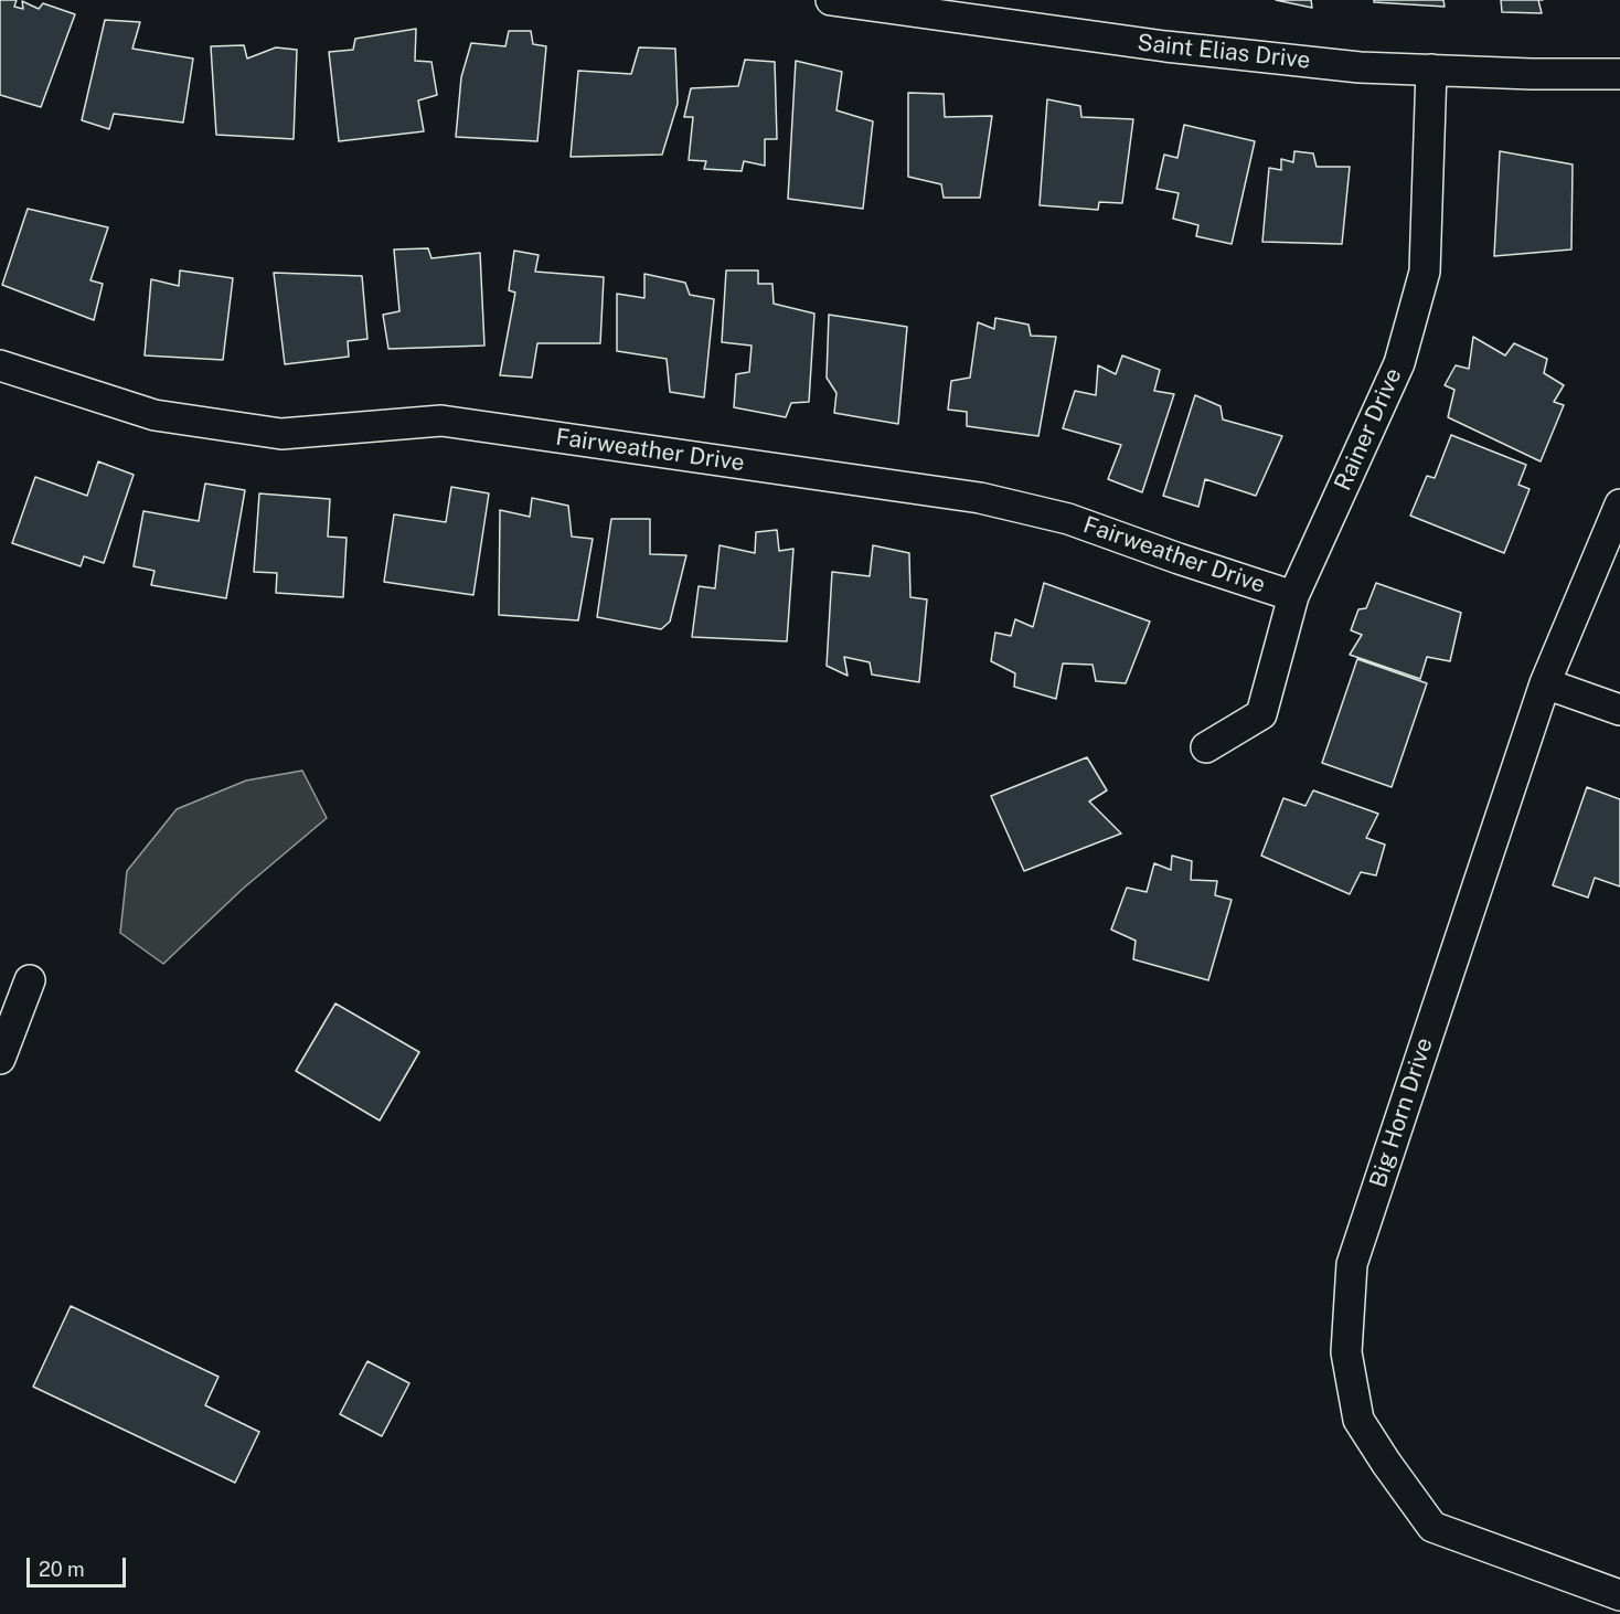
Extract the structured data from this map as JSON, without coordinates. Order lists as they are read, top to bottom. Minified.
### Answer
{"streets":{"street":["Saint Elias Drive","Rainer Drive","Fairweather Drive","Big Horn Drive"]},"crossings":[["Saint Elias Drive","Rainer Drive"],["Rainer Drive","Fairweather Drive"]],"scale_bar":"20 m"}
